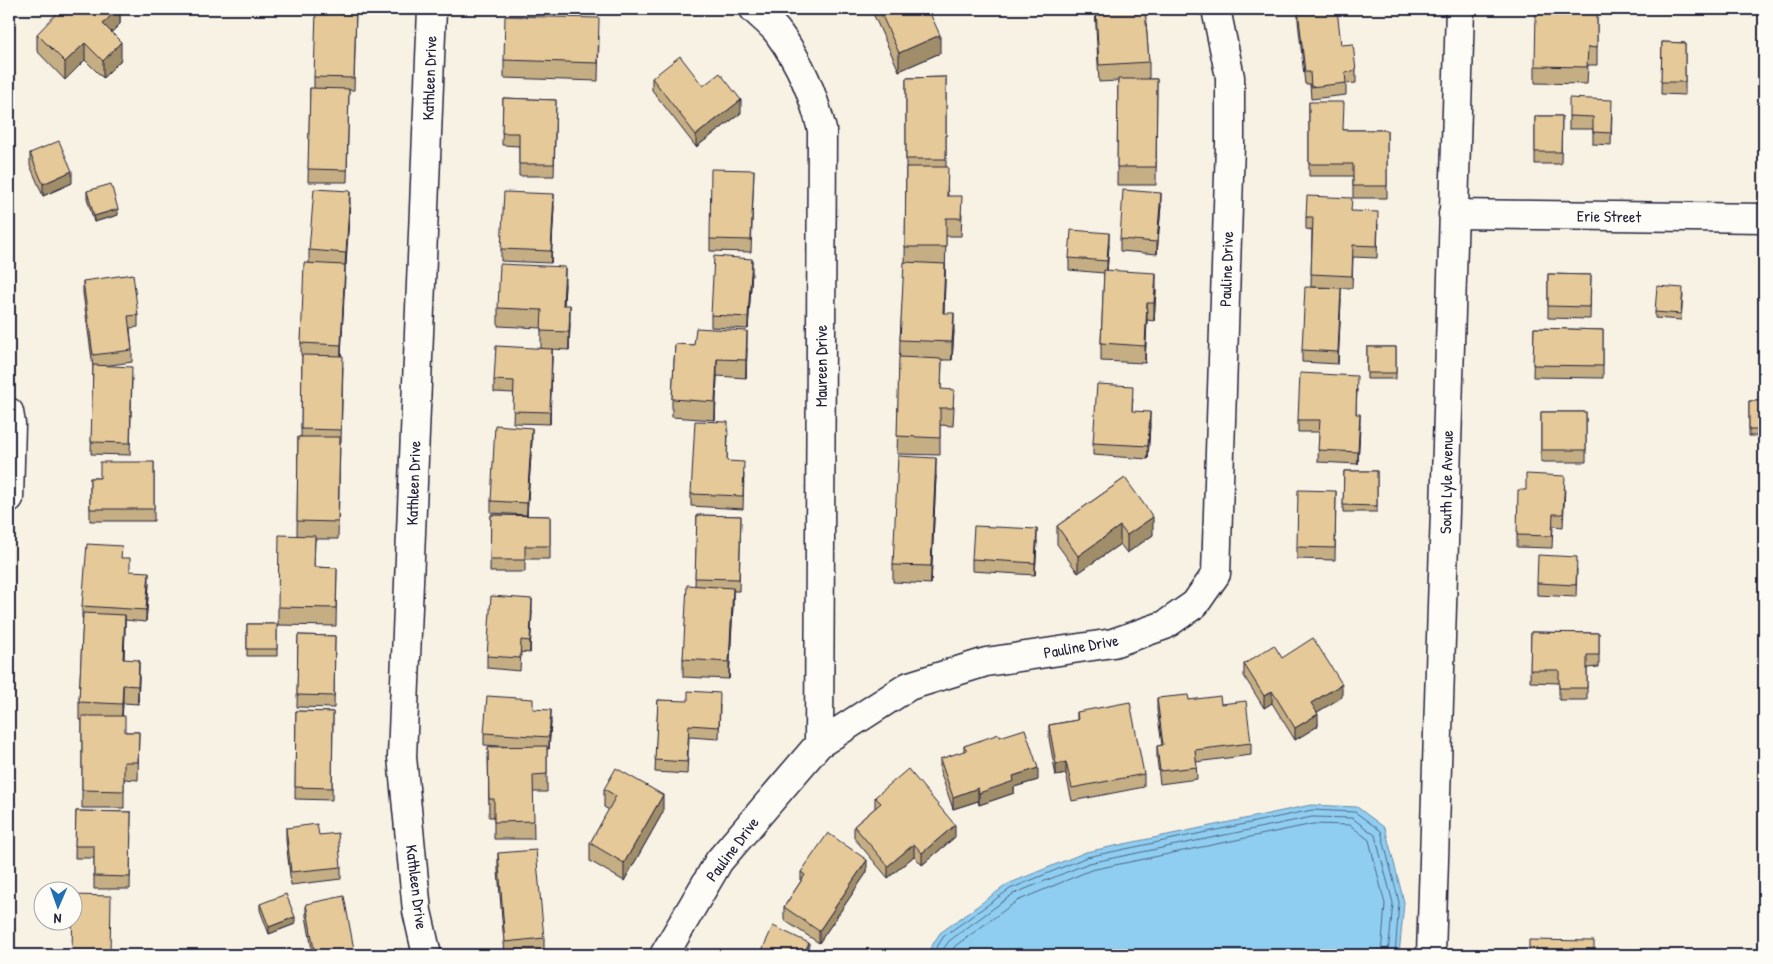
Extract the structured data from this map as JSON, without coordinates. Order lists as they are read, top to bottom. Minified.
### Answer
{"streets":{"street":["Kathleen Drive","Erie Street","Pauline Drive","Maureen Drive","South Lyle Avenue"]},"crossings":[["Erie Street","South Lyle Avenue"],["Pauline Drive","Maureen Drive"]],"north":"bottom"}
